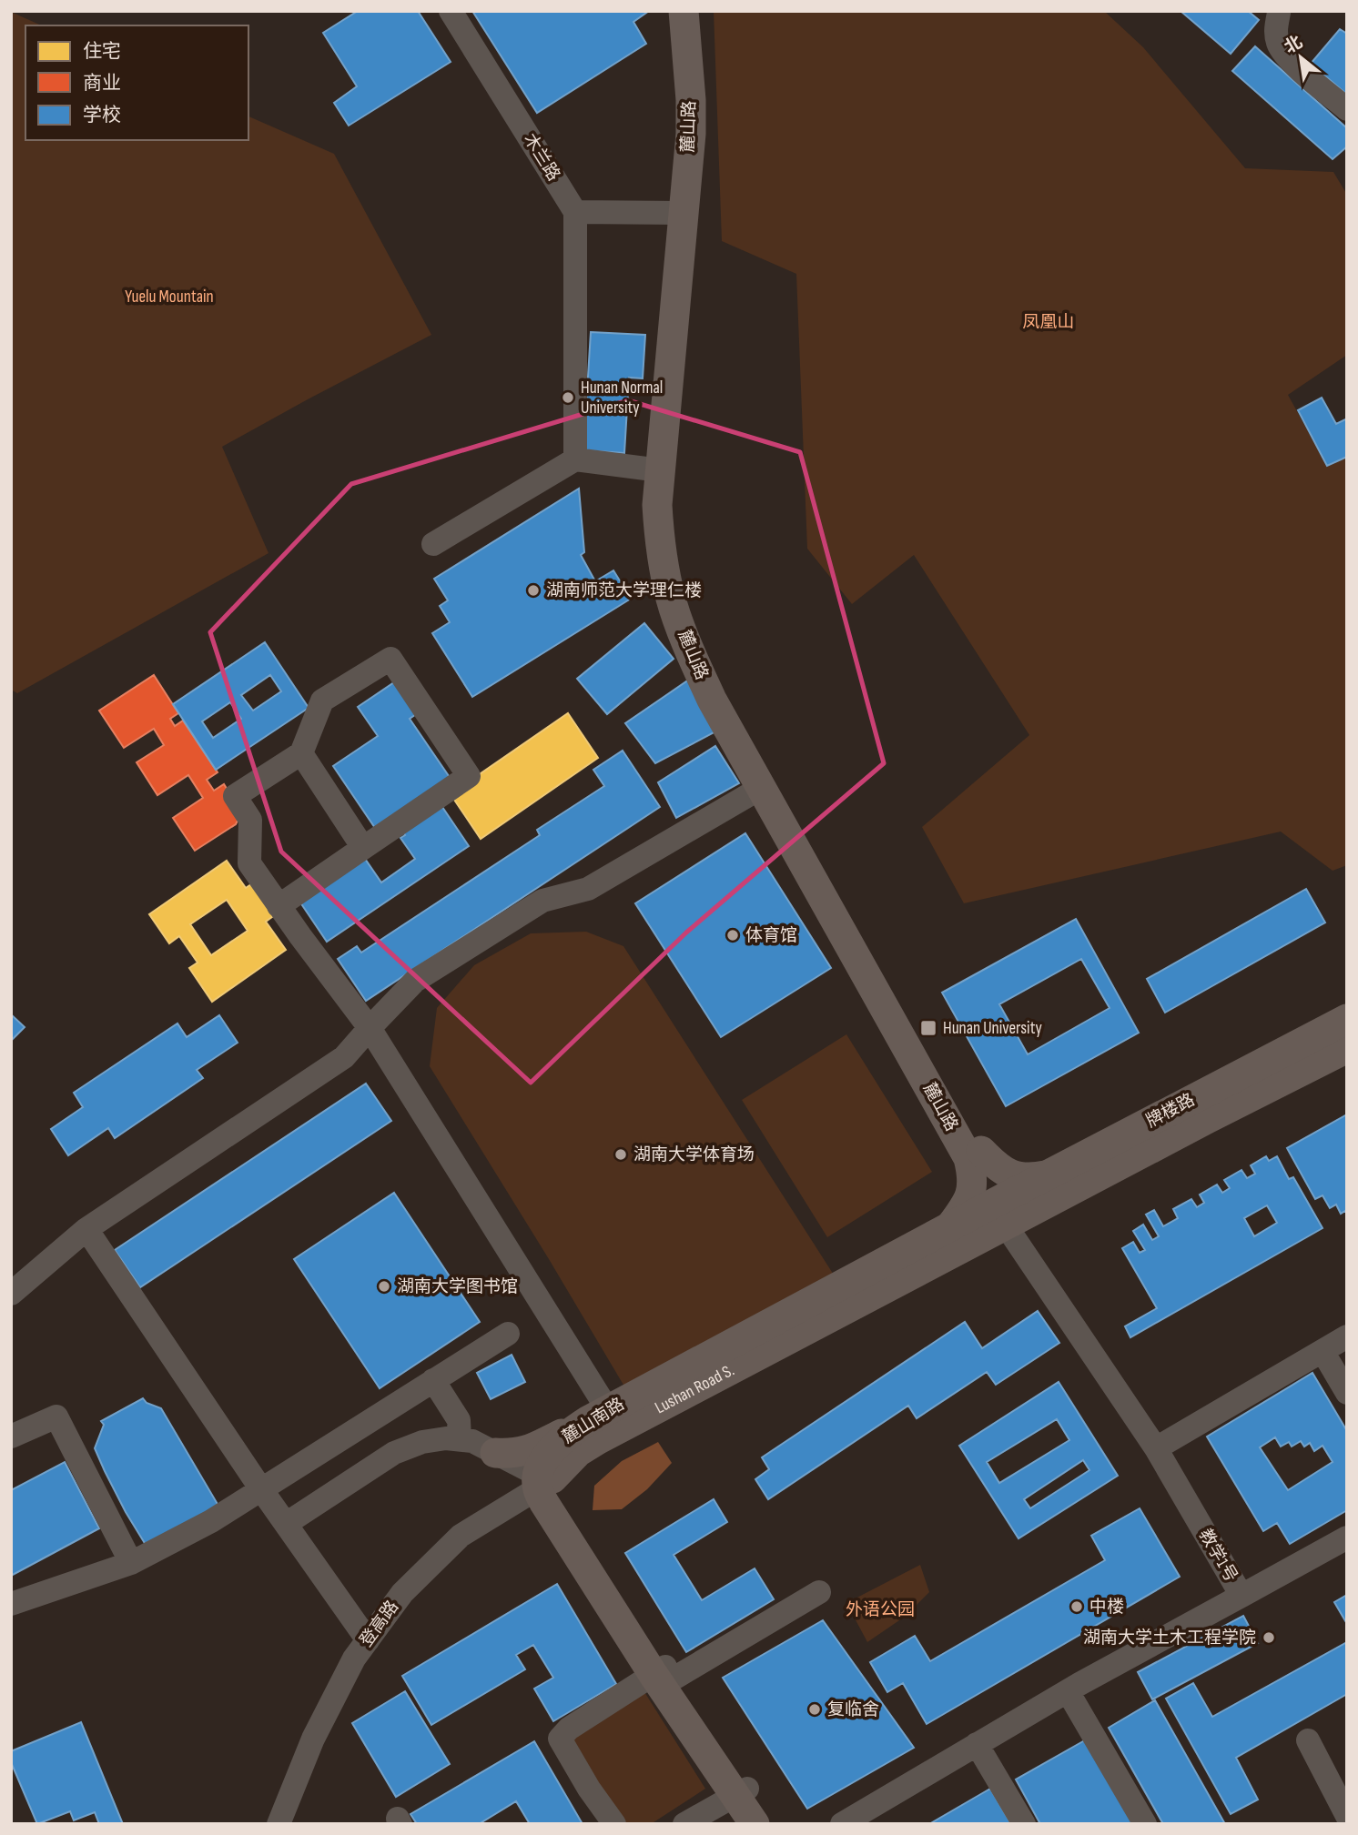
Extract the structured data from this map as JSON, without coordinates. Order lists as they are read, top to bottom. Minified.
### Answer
{"streets":{"main road":["麓山路","牌楼路","Lushan Road S.","麓山南路"],"street":["木兰路","教学1号","登高路"]},"crossings":[["麓山路","牌楼路"],["麓山路","Lushan Road S."],["麓山路","麓山南路"],["麓山路","教学1号"],["牌楼路","Lushan Road S."],["牌楼路","麓山南路"],["牌楼路","教学1号"],["Lushan Road S.","麓山南路"],["Lushan Road S.","教学1号"],["Lushan Road S.","登高路"],["麓山南路","教学1号"],["麓山南路","登高路"]],"parks":["Yuelu Mountain","凤凰山","外语公园"],"places":{"other":["Hunan Normal University","湖南师范大学理仁楼","体育馆","湖南大学体育场","湖南大学图书馆","中楼","湖南大学土木工程学院","复临舍"],"transit":["Hunan University"]},"legend":["住宅","商业","学校"],"north":"top left"}
